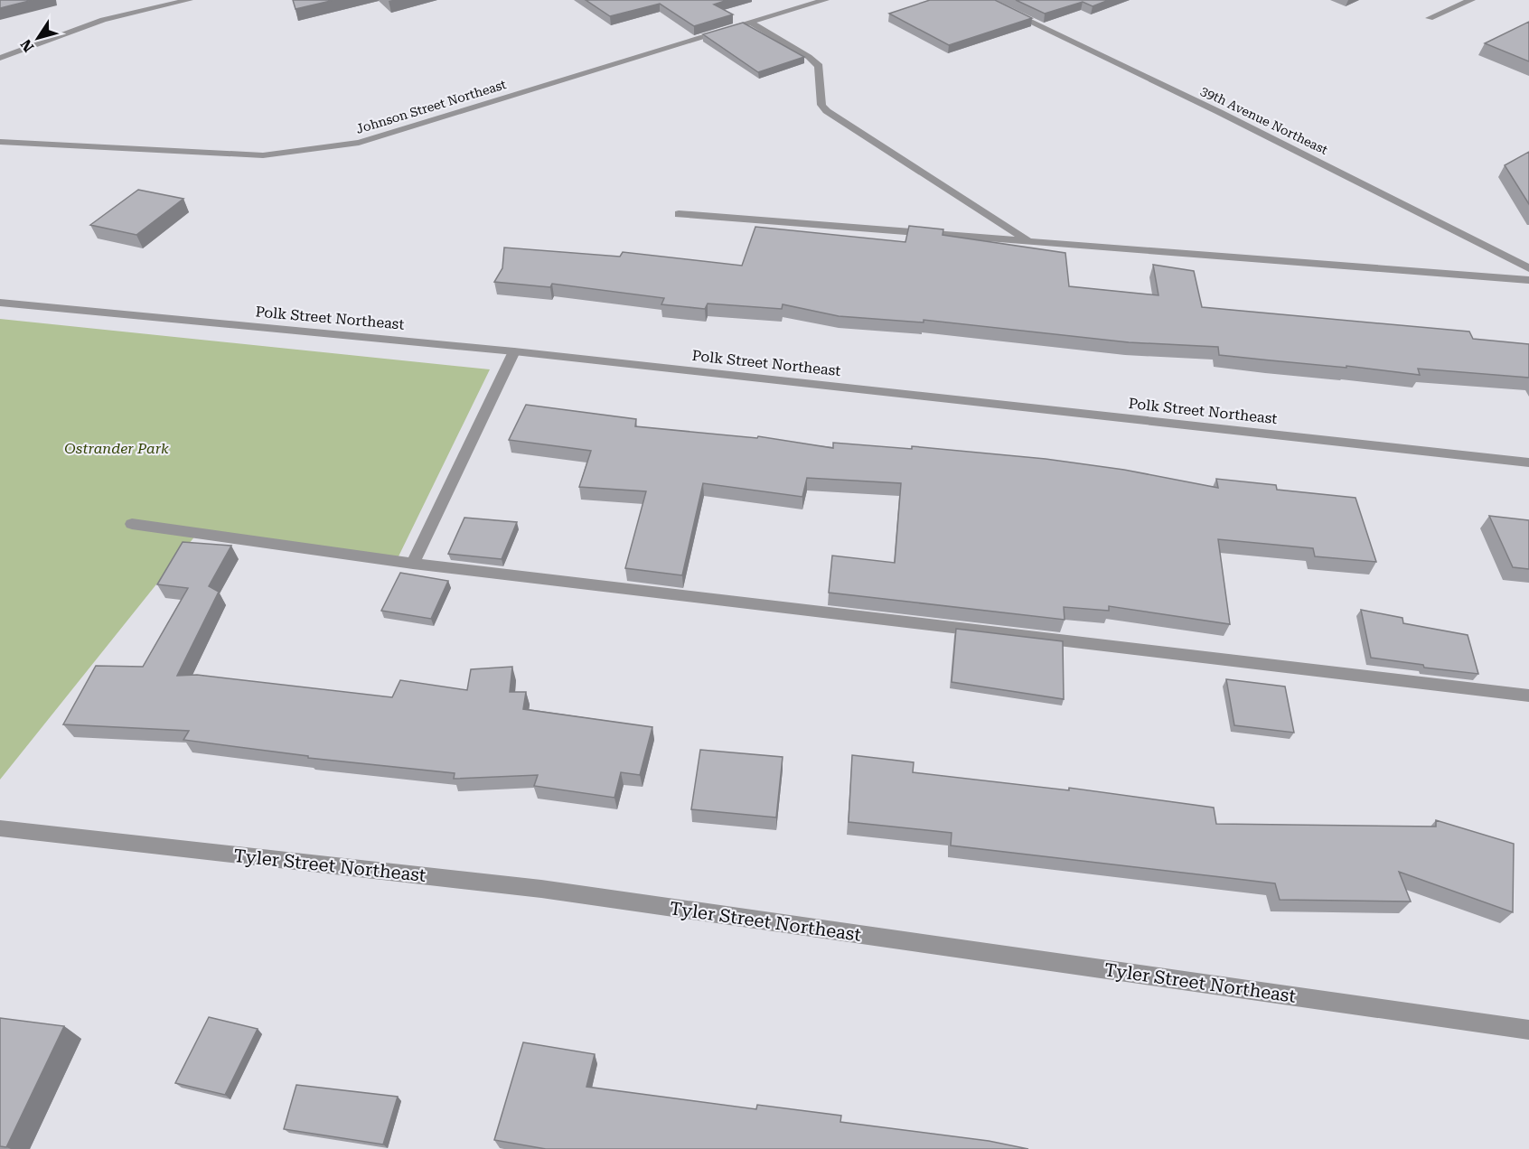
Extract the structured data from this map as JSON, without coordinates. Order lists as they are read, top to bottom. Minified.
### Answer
{"streets":{"street":["Johnson Street Northeast","39th Avenue Northeast","Polk Street Northeast","Tyler Street Northeast"]},"parks":["Ostrander Park"],"north":"bottom left"}
